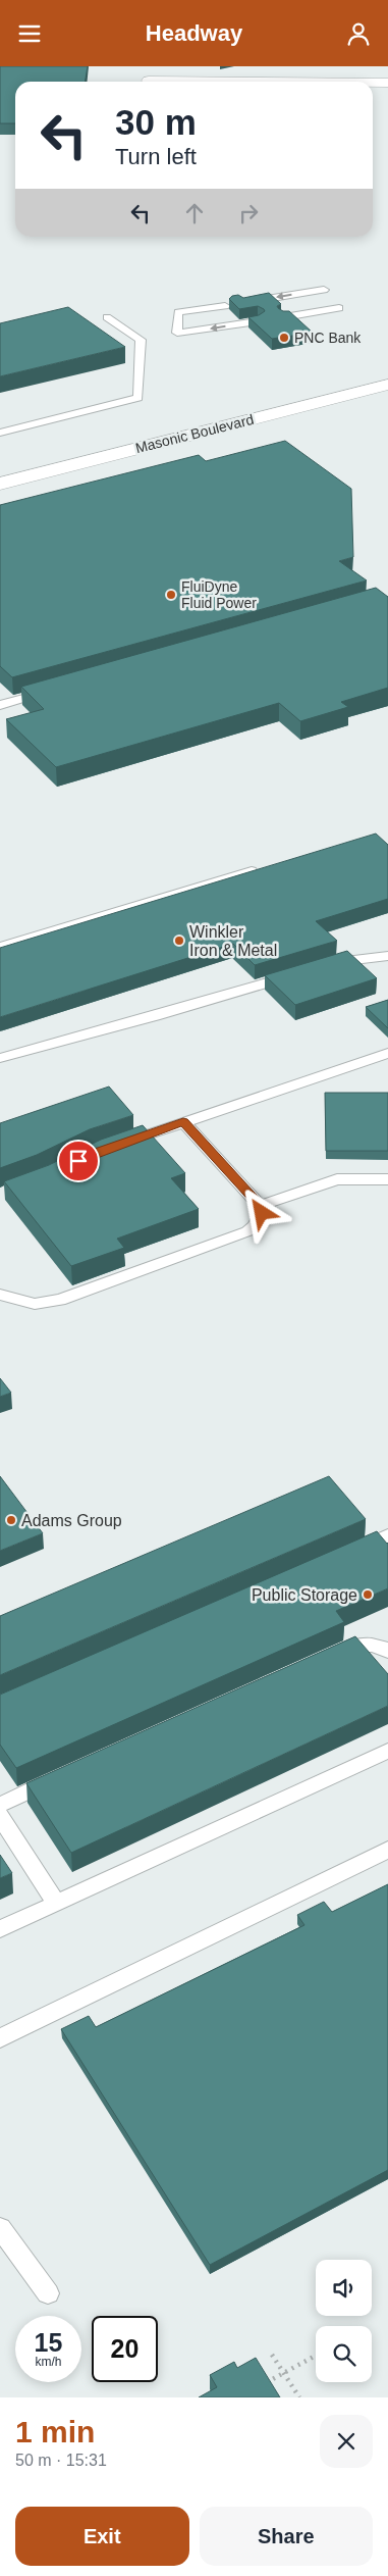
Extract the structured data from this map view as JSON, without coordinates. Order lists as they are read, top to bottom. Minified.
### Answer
{"streets":{"street":["Masonic Boulevard"]},"places":["PNC Bank","FluiDyne Fluid Power","Winkler Iron & Metal","Adams Group","Public Storage"],"page":{"header":"Headway","turn":["30 m","Turn left"],"speed":"15 km/h","limit":"20","heading":["1 min","50 m · 15:31"],"buttons":["Exit","Share"]}}
